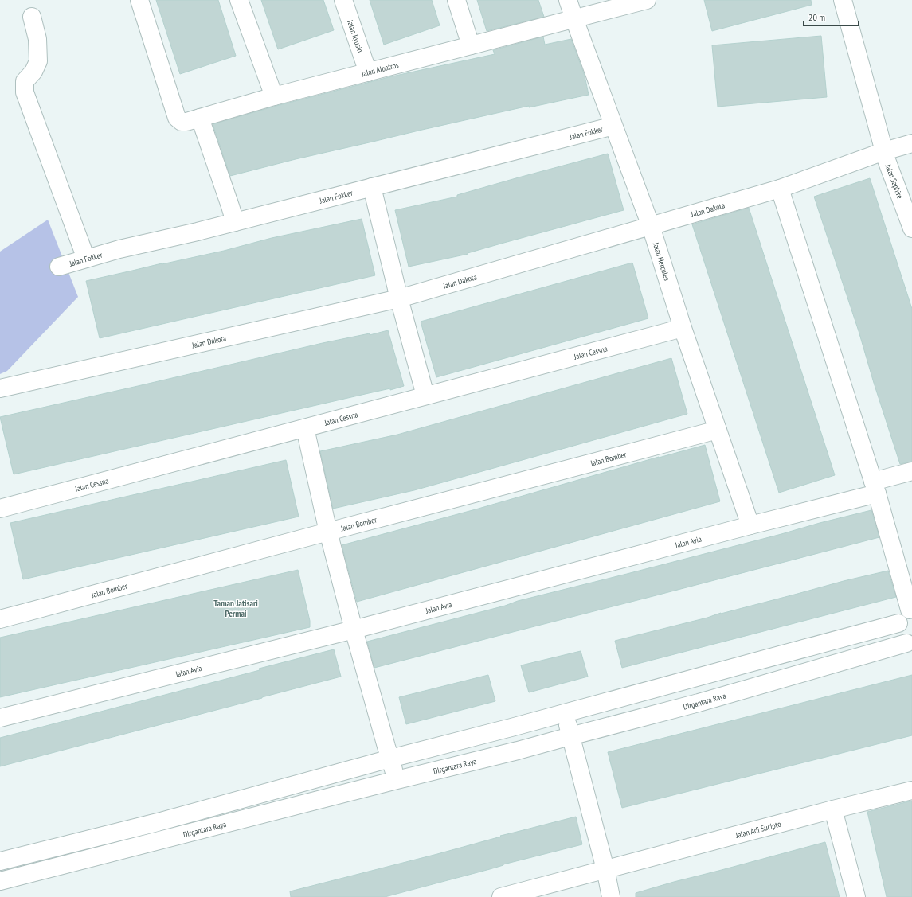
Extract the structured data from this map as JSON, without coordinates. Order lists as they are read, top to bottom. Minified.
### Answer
{"streets":{"street":["Jalan Ilyusin","Jalan Albatros","Jalan Fokker","Jalan Saphire","Jalan Dakota","Jalan Hercules","Jalan Cessna","Jalan Bomber","Jalan Avia","DIrgantara Raya","Jalan Adi Sucipto"]},"crossings":[["Jalan Ilyusin","Jalan Albatros"],["Jalan Albatros","Jalan Hercules"],["Jalan Fokker","Jalan Hercules"],["Jalan Saphire","Jalan Dakota"],["Jalan Dakota","Jalan Hercules"],["Jalan Hercules","Jalan Cessna"],["Jalan Hercules","Jalan Bomber"],["Jalan Hercules","Jalan Avia"]],"districts":["Taman Jatisari Permai"],"scale_bar":"20 m"}
